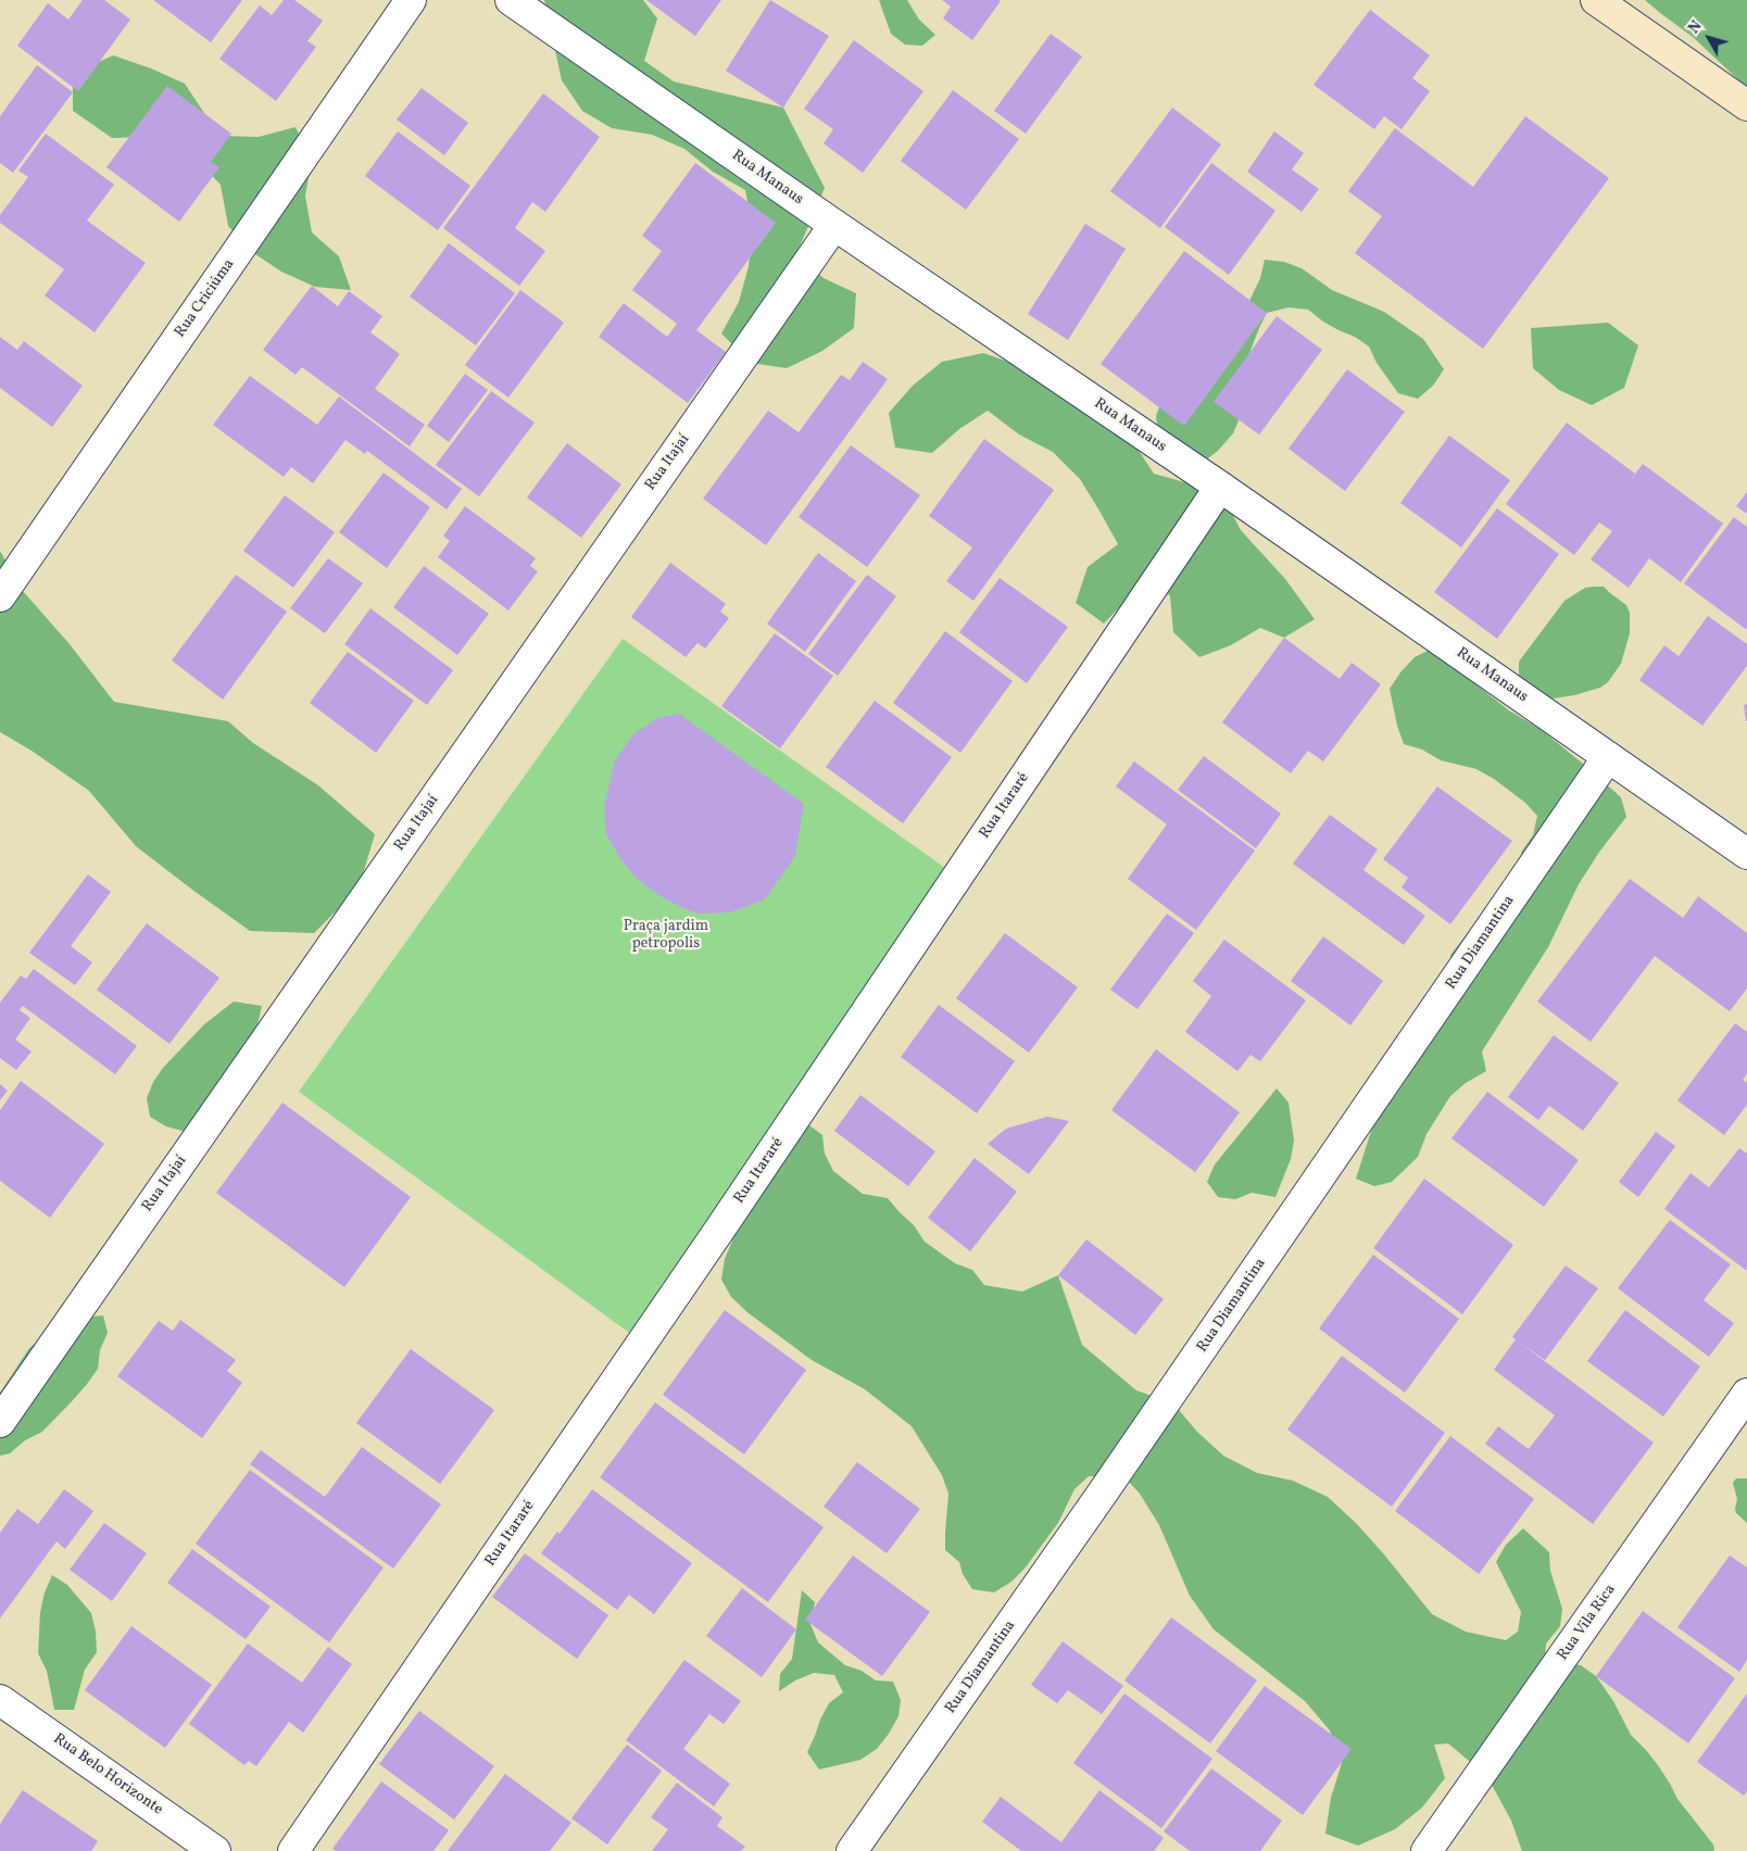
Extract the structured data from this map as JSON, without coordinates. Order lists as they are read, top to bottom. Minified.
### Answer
{"streets":{"street":["Rua Manaus","Rua Criciúma","Rua Itajaí","Rua Itararé","Rua Diamantina","Rua Vila Rica","Rua Belo Horizonte"]},"crossings":[["Rua Manaus","Rua Itajaí"],["Rua Manaus","Rua Itararé"],["Rua Manaus","Rua Diamantina"]],"parks":["Praça jardim petropolis"],"north":"top left"}
